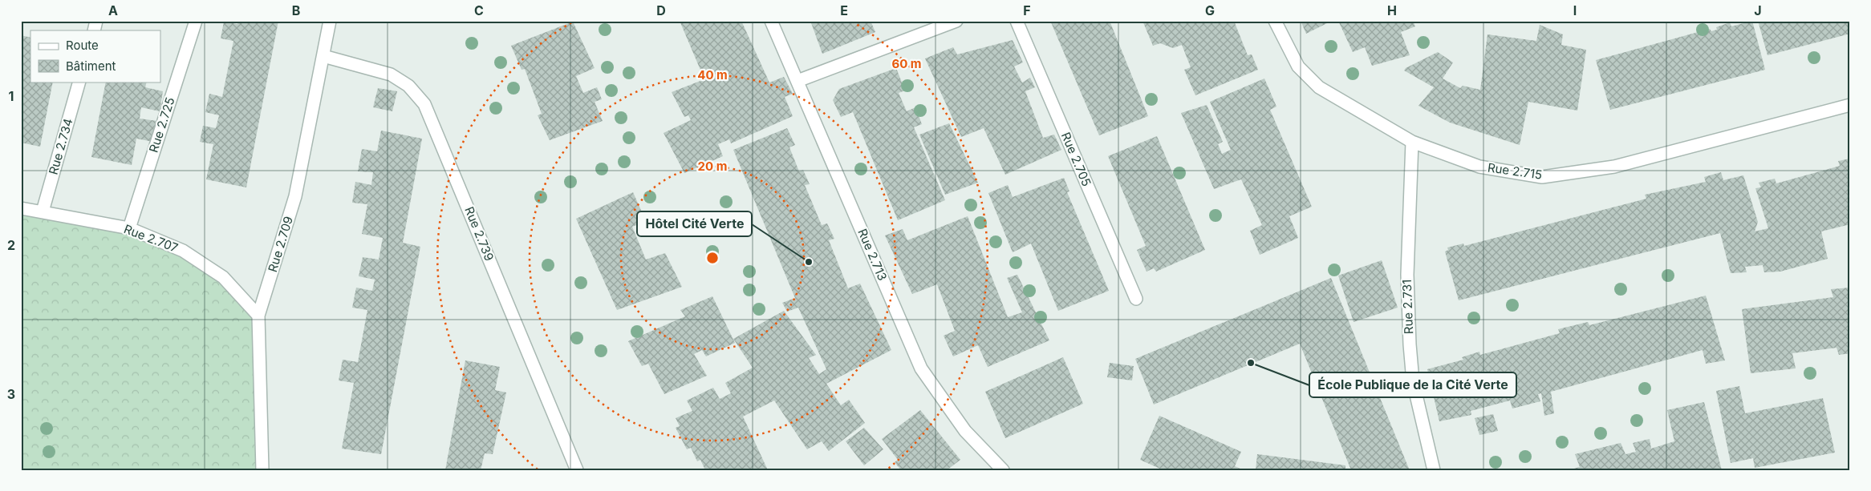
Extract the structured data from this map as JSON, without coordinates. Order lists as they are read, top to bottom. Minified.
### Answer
{"streets":{"street":["Rue 2.725","Rue 2.734","Rue 2.705","Rue 2.715","Rue 2.739","Rue 2.707","Rue 2.709","Rue 2.713","Rue 2.731"]},"crossings":[["Rue 2.725","Rue 2.707"],["Rue 2.734","Rue 2.707"],["Rue 2.715","Rue 2.731"],["Rue 2.739","Rue 2.709"],["Rue 2.707","Rue 2.709"]],"places":["Hôtel Cité Verte","École Publique de la Cité Verte"],"legend":["Route","Bâtiment"],"grid":{"columns":["A","B","C","D","E","F","G","H","I","J"],"rows":["1","2","3"]},"rings":["60 m","40 m","20 m"]}
